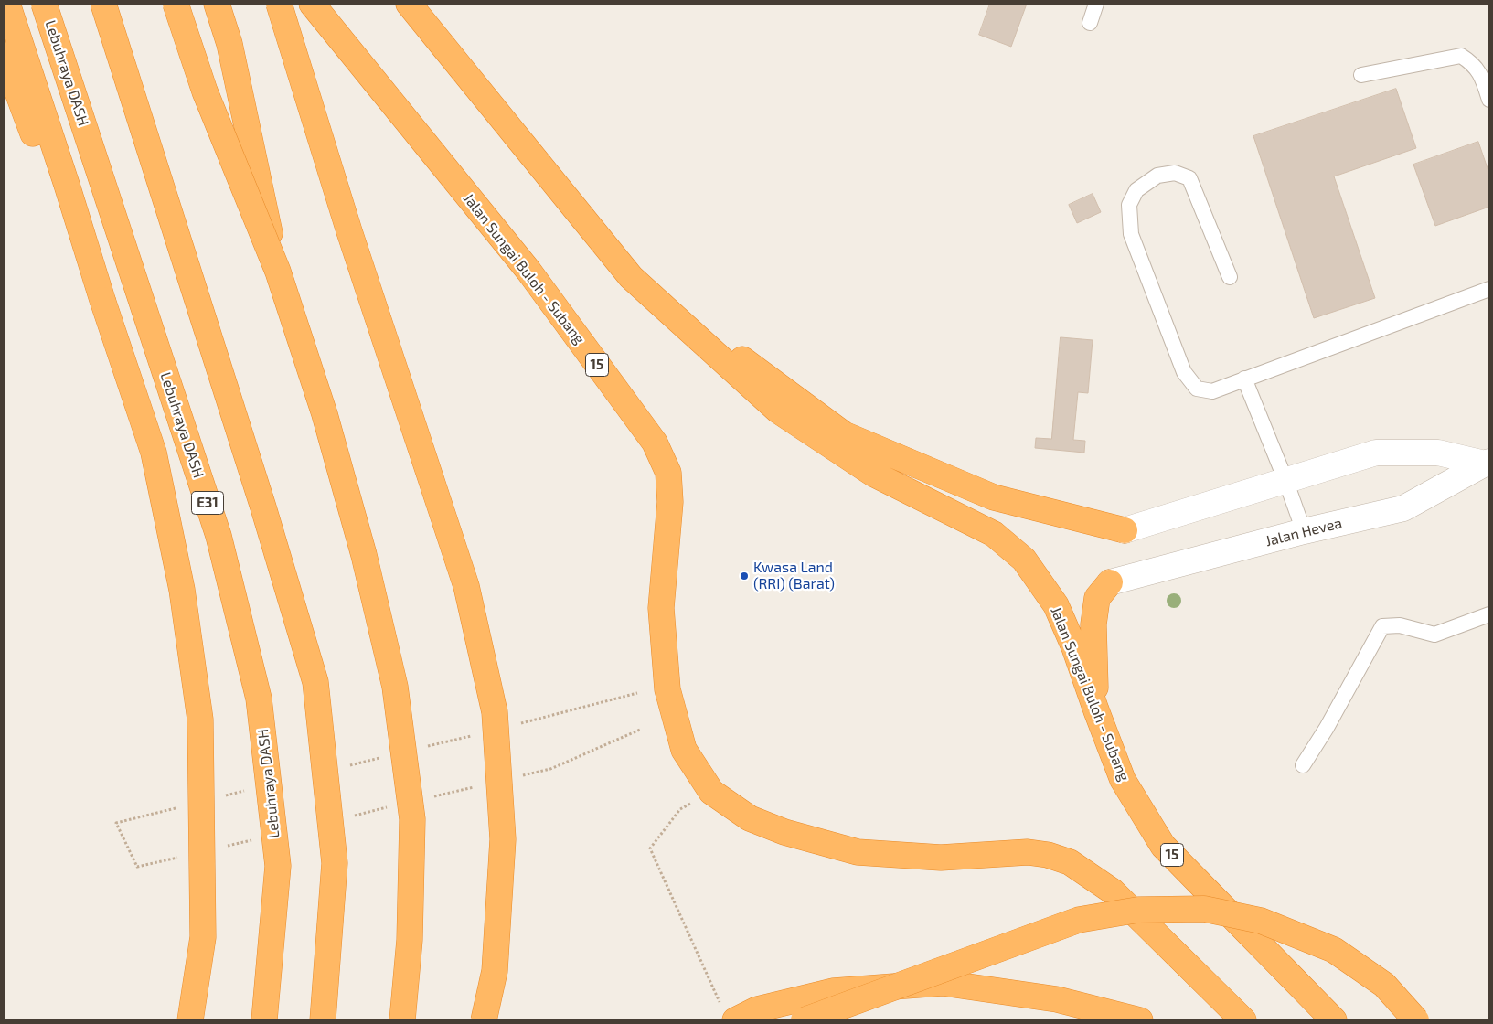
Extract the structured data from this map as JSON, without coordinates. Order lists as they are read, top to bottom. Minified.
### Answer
{"streets":{"highway":["Lebuhraya DASH","Jalan Sungai Buloh - Subang","15","E31"],"street":["Jalan Hevea"]},"places":["Kwasa Land (RRI) (Barat)"]}
